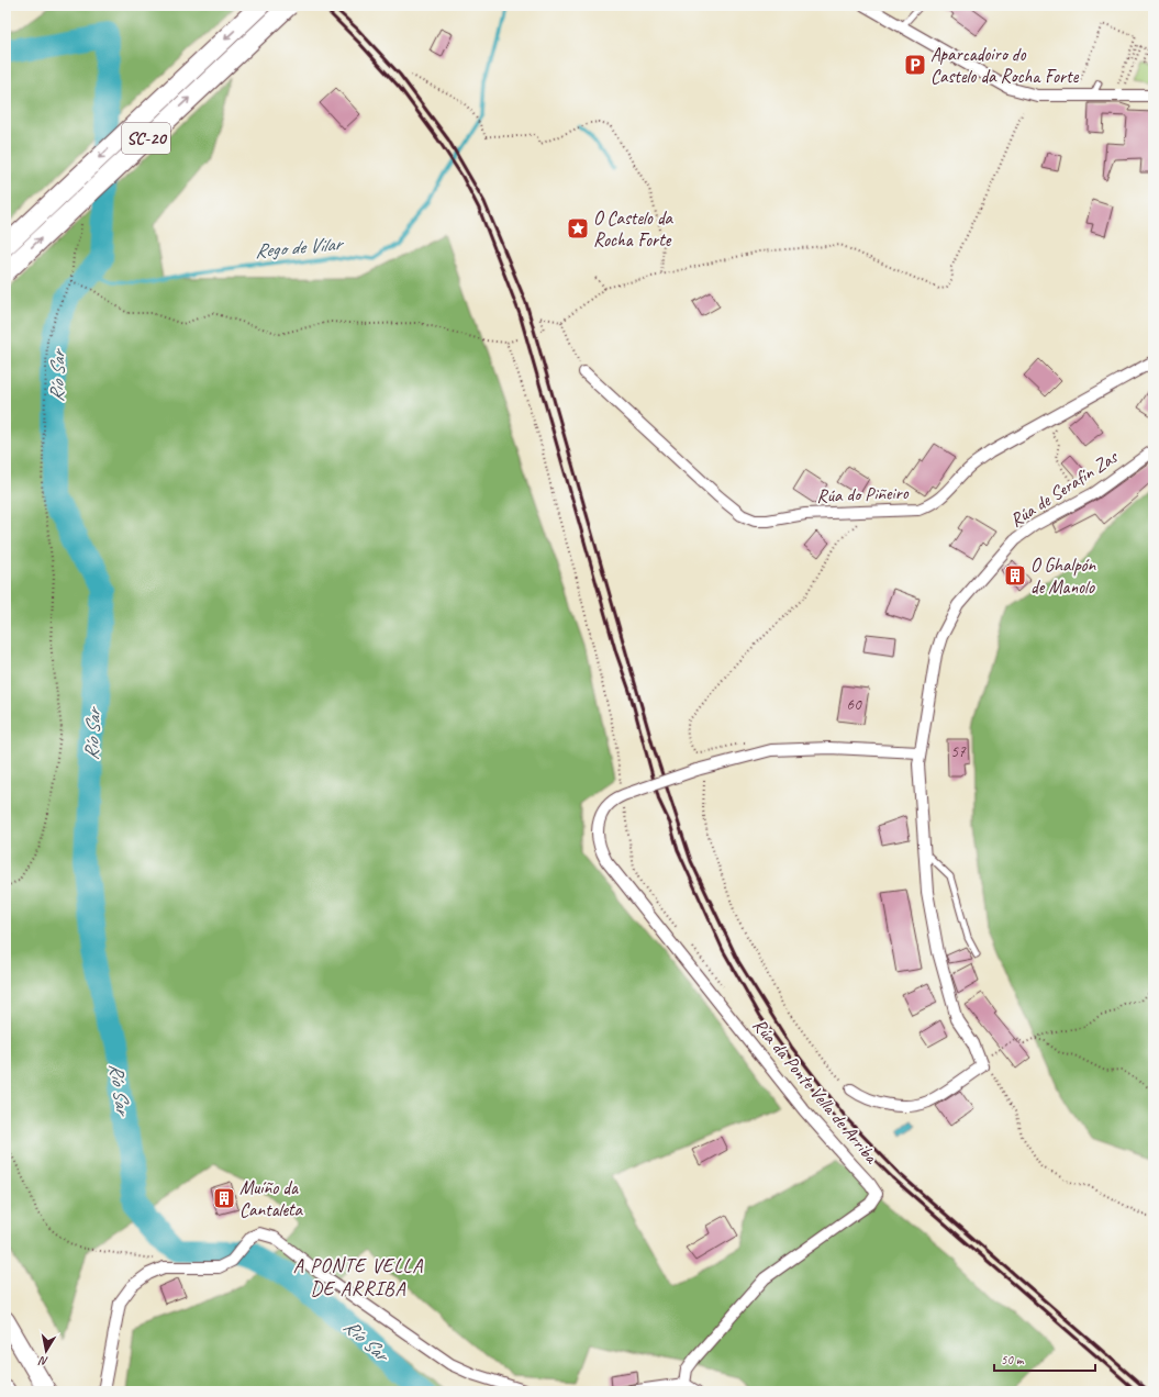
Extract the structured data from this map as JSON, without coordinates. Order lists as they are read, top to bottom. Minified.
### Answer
{"streets":{"highway":["SC-20"],"street":["Rúa de Serafín Zas","Rúa do Piñeiro","Rúa da Ponte Vella de Arriba"]},"districts":["A PONTE VELLA DE ARRIBA"],"water":["Rego de Vilar","Río Sar"],"places":{"parking":["Aparcadoiro do Castelo da Rocha Forte"],"place":["O Castelo da Rocha Forte"],"building":["O Ghalpón de Manolo","Muíño da Cantaleta"]},"house_numbers":["60","57"],"scale_bar":"50 m","north":"bottom"}
